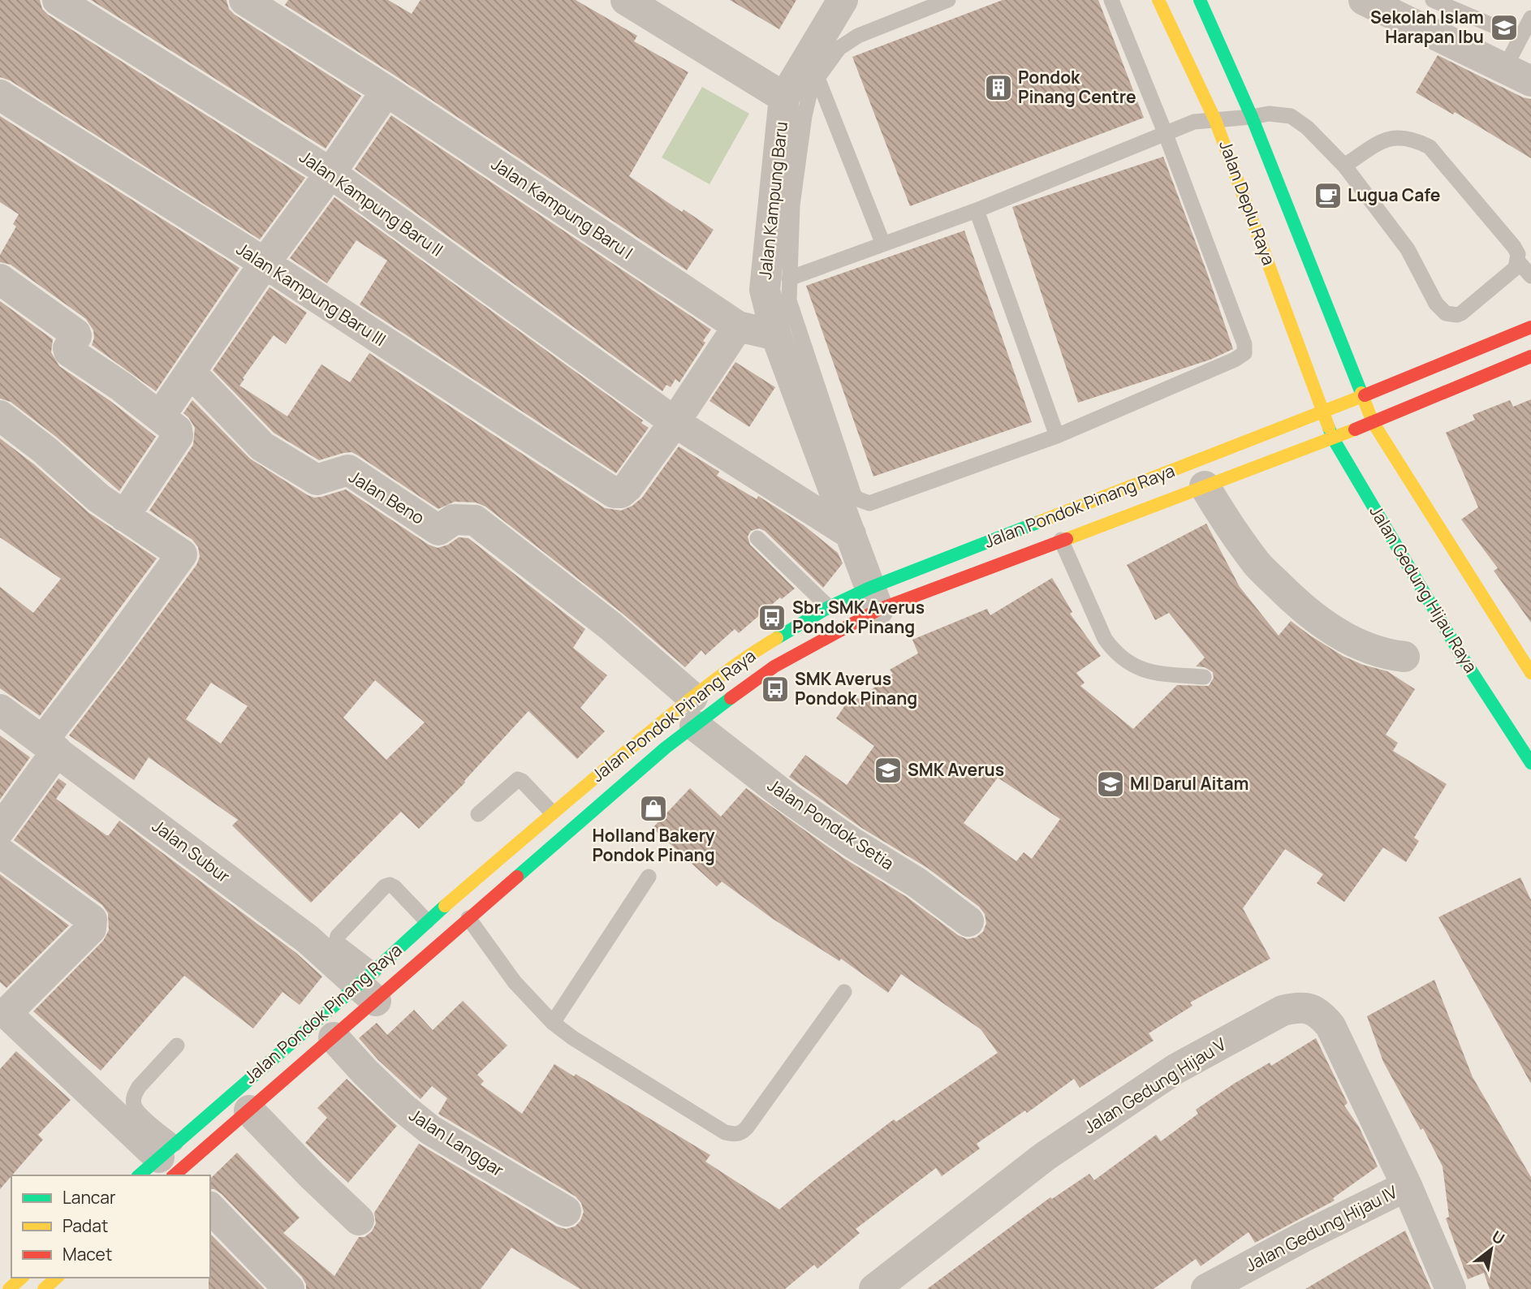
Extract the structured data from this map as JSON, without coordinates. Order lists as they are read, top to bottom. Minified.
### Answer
{"streets":{"main road":["Jalan Deplu Raya","Jalan Pondok Pinang Raya","Jalan Gedung Hijau Raya"],"street":["Jalan Kampung Baru","Jalan Kampung Baru II","Jalan Kampung Baru I","Jalan Kampung Baru III","Jalan Beno","Jalan Pondok Setia","Jalan Subur","Jalan Gedung Hijau V","Jalan Langgar","Jalan Gedung Hijau IV"]},"crossings":[["Jalan Kampung Baru","Jalan Pondok Pinang Raya"],["Jalan Deplu Raya","Jalan Pondok Pinang Raya"],["Jalan Deplu Raya","Jalan Gedung Hijau Raya"],["Jalan Kampung Baru II","Jalan Kampung Baru III"],["Jalan Beno","Jalan Pondok Pinang Raya"],["Jalan Beno","Jalan Pondok Setia"],["Jalan Pondok Pinang Raya","Jalan Gedung Hijau Raya"],["Jalan Pondok Pinang Raya","Jalan Pondok Setia"],["Jalan Pondok Pinang Raya","Jalan Subur"],["Jalan Pondok Pinang Raya","Jalan Langgar"],["Jalan Gedung Hijau V","Jalan Gedung Hijau IV"]],"places":{"school or university":["Sekolah Islam Harapan Ibu","SMK Averus","MI Darul Aitam"],"building":["Pondok Pinang Centre"],"cafe":["Lugua Cafe"],"bus stop":["Sbr. SMK Averus Pondok Pinang","SMK Averus Pondok Pinang"],"shop":["Holland Bakery Pondok Pinang"]},"legend":["Lancar","Padat","Macet"],"north":"top right"}
